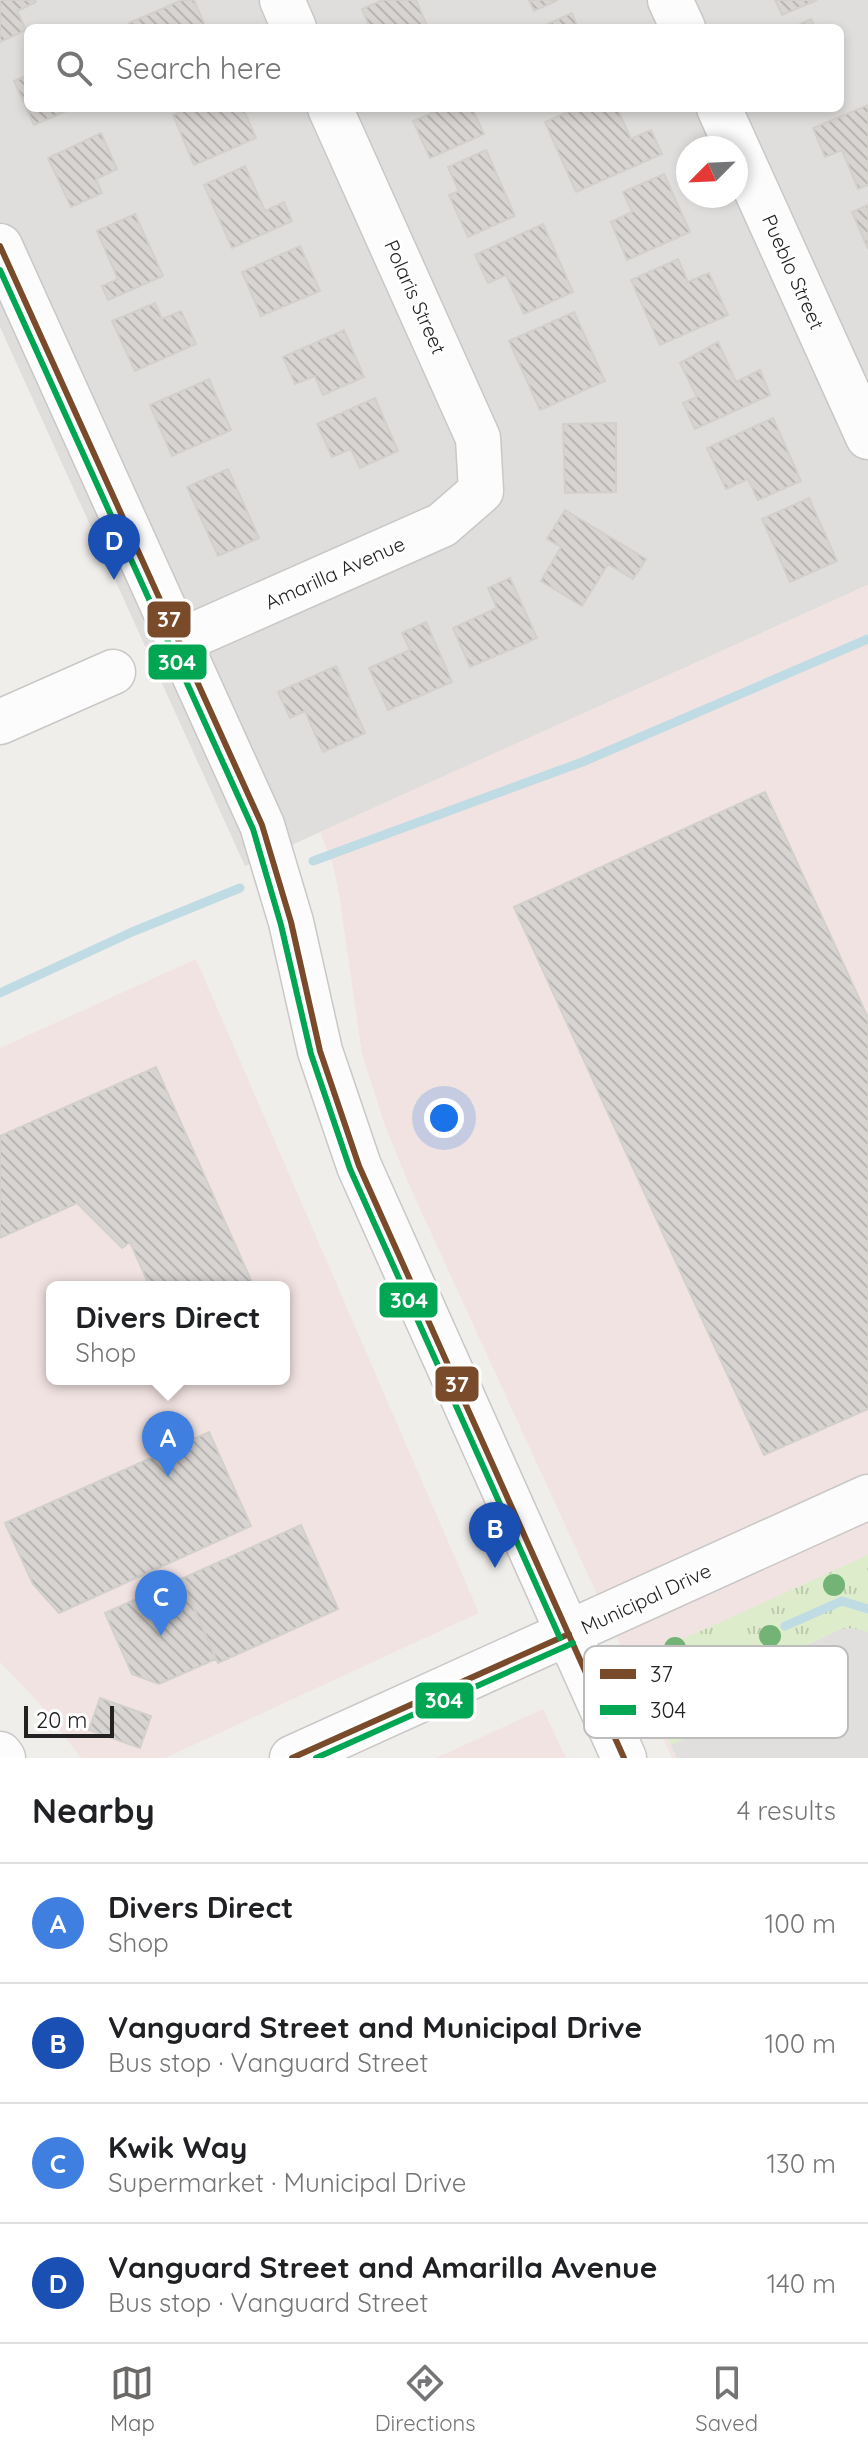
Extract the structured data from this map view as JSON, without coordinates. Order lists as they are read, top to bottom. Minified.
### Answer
{"streets":{"street":["Pueblo Street","Polaris Street","Amarilla Avenue","Municipal Drive"]},"crossings":[["Polaris Street","Amarilla Avenue"]],"lines":["transit line 37","transit line 304"],"legend":["37","304"],"scale_bar":"20 m","north":"bottom left","page":{"search":"Search here","pins":["D","A","B","C"],"popup":["Divers Direct","Shop"],"scale":"20 m","heading":["Nearby","4 results"],"list":[{"mark":"A","name":"Divers Direct","note":"Shop","value":"100 m"},{"mark":"B","name":"Vanguard Street and Municipal Drive","note":"Bus stop · Vanguard Street","value":"100 m"},{"mark":"C","name":"Kwik Way","note":"Supermarket · Municipal Drive","value":"130 m"},{"mark":"D","name":"Vanguard Street and Amarilla Avenue","note":"Bus stop · Vanguard Street","value":"140 m"}],"nav":["Map","Directions","Saved"]}}
